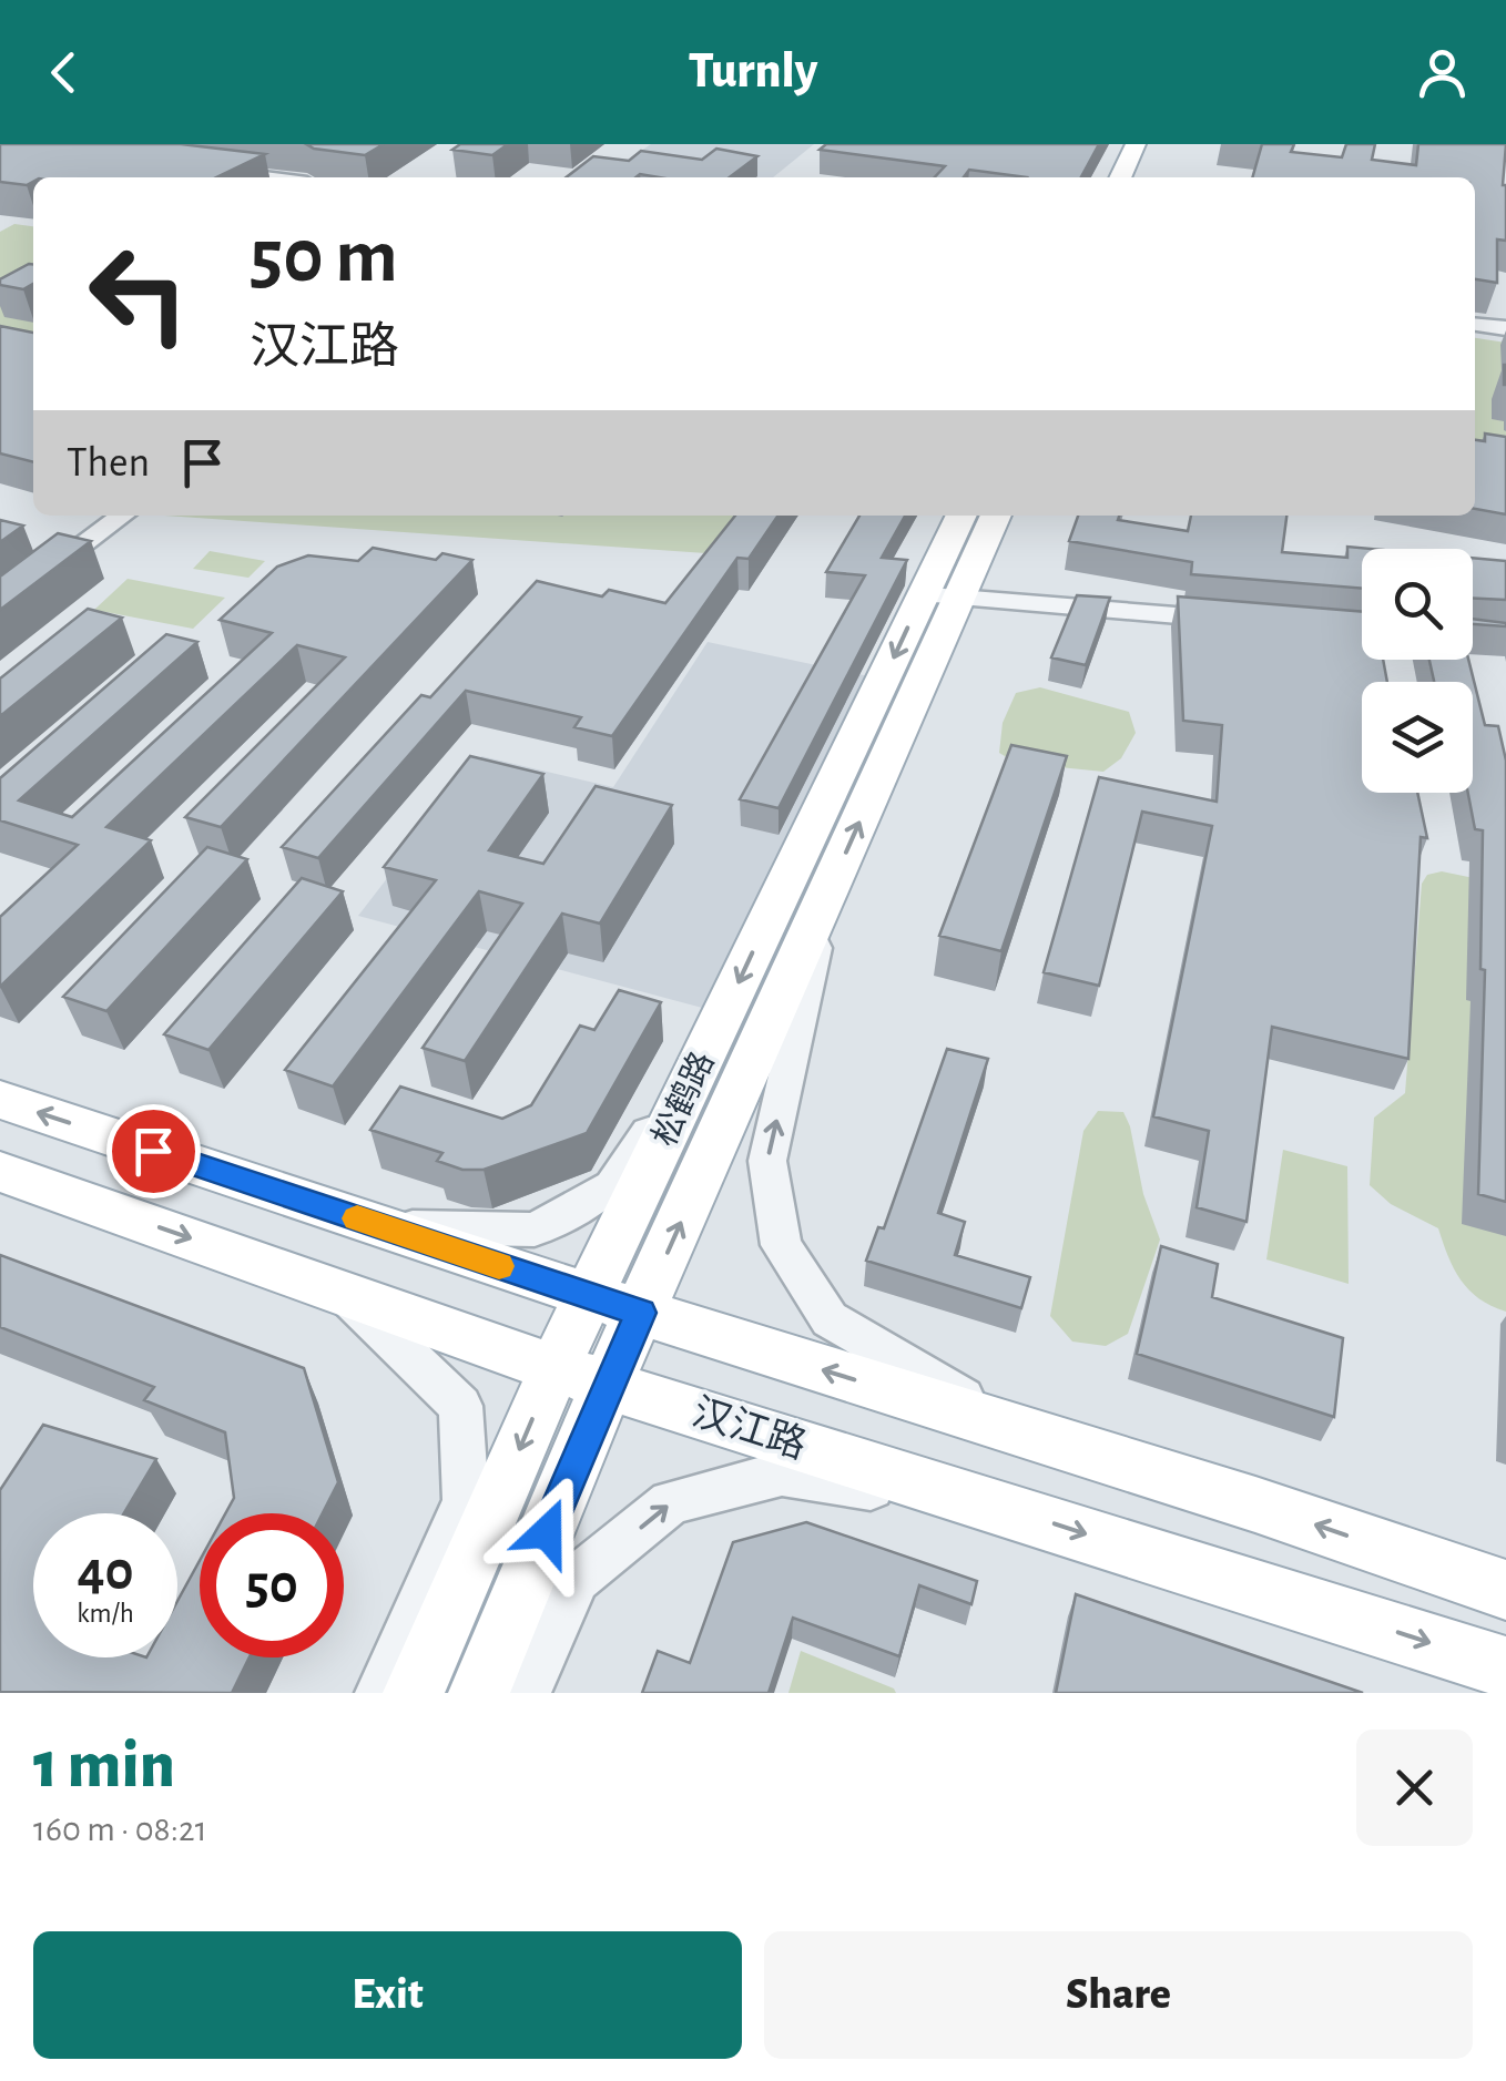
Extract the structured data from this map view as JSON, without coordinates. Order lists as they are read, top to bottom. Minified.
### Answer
{"streets":{"main road":["松鹤路","汉江路"]},"crossings":[["松鹤路","汉江路"]],"page":{"header":"Turnly","turn":["50 m","汉江路"],"then":"Then","speed":"40 km/h","limit":"50","heading":["1 min","160 m · 08:21"],"buttons":["Exit","Share"]}}
